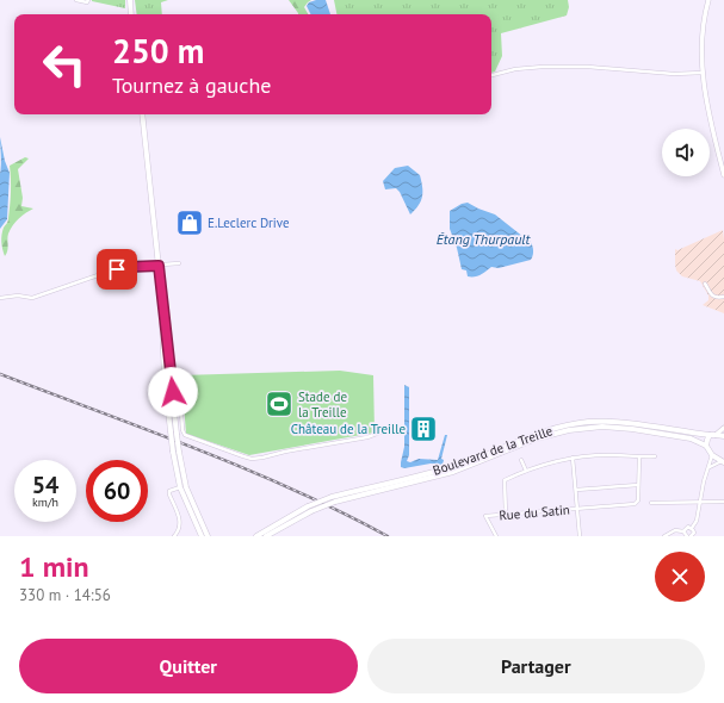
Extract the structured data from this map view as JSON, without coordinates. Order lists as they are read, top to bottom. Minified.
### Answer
{"streets":{"main road":["Boulevard de la Treille"],"street":["Rue du Satin"]},"water":["Étang Thurpault"],"places":{"shop":["E.Leclerc Drive"],"sports":["Stade de la Treille"],"building":["Château de la Treille"]},"page":{"turn":["250 m","Tournez à gauche"],"speed":"54 km/h","limit":"60","heading":["1 min","330 m · 14:56"],"buttons":["Quitter","Partager"]}}
